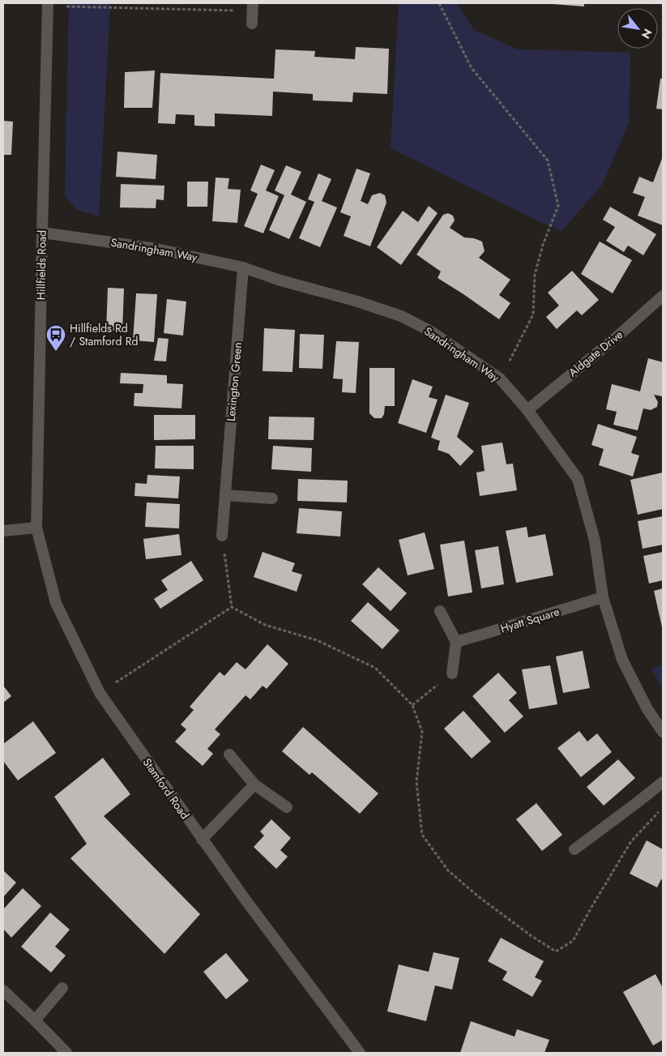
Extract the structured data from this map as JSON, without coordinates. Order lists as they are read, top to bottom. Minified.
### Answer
{"streets":{"street":["Sandringham Way","Hillfields Road","Aldgate Drive","Lexington Green","Hyatt Square","Stamford Road"]},"crossings":[["Sandringham Way","Hillfields Road"],["Sandringham Way","Aldgate Drive"],["Sandringham Way","Lexington Green"],["Sandringham Way","Hyatt Square"],["Hillfields Road","Stamford Road"]],"places":{"bus stop":["Hillfields Rd / Stamford Rd"]},"north":"bottom right"}
